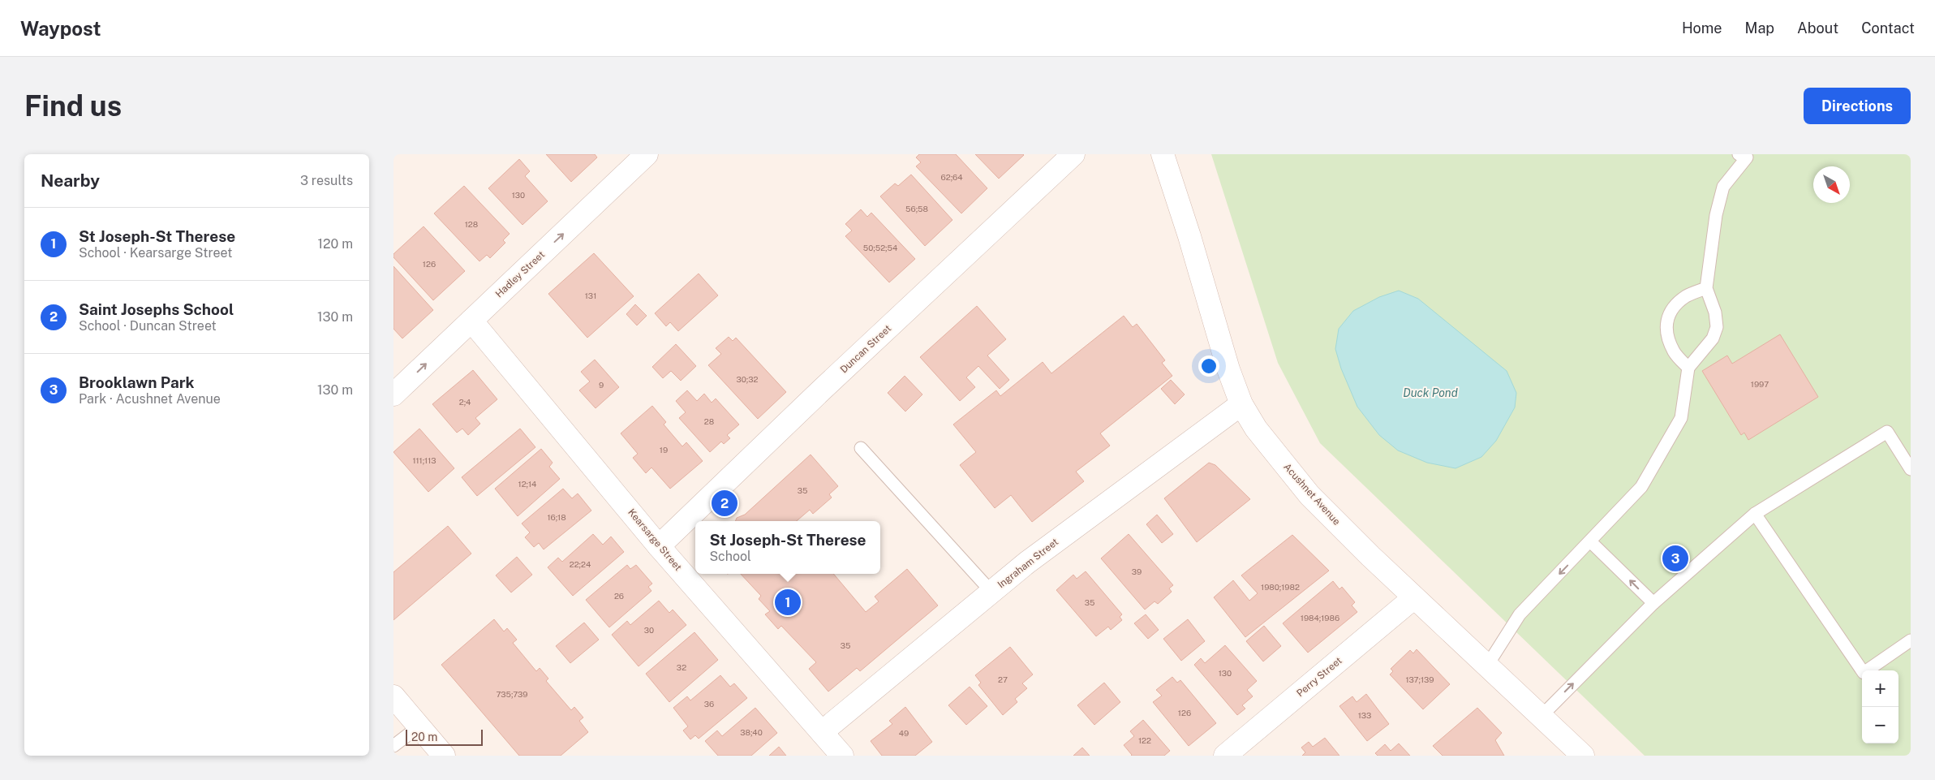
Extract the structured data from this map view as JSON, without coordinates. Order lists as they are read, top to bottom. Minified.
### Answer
{"streets":{"street":["Hadley Street","Duncan Street","Acushnet Avenue","Kearsarge Street","Ingraham Street","Perry Street"]},"crossings":[["Hadley Street","Kearsarge Street"],["Duncan Street","Kearsarge Street"],["Acushnet Avenue","Ingraham Street"],["Acushnet Avenue","Perry Street"],["Kearsarge Street","Ingraham Street"]],"one_way":["Hadley Street"],"water":["Duck Pond"],"house_numbers":["62;64","130","56;58","128","50;52;54","126","131","30;32","1997","9","2;4","28","19","111;113","12;14","35","16;18","22;24","39","1980;1982","26","35","1984;1986","30","35","32","130","27","137;139","735;739","36","126","133","38;40","49","122"],"scale_bar":"20 m","north":"bottom right","page":{"header":"Waypost","nav":["Home","Map","About","Contact"],"buttons":"Directions","title":"Find us","heading":["Nearby","3 results"],"list":[{"mark":"1","name":"St Joseph-St Therese","note":"School · Kearsarge Street","value":"120 m"},{"mark":"2","name":"Saint Josephs School","note":"School · Duncan Street","value":"130 m"},{"mark":"3","name":"Brooklawn Park","note":"Park · Acushnet Avenue","value":"130 m"}],"pins":["2","3","1"],"popup":["St Joseph-St Therese","School"],"map_buttons":["+","−"],"scale":"20 m"}}
